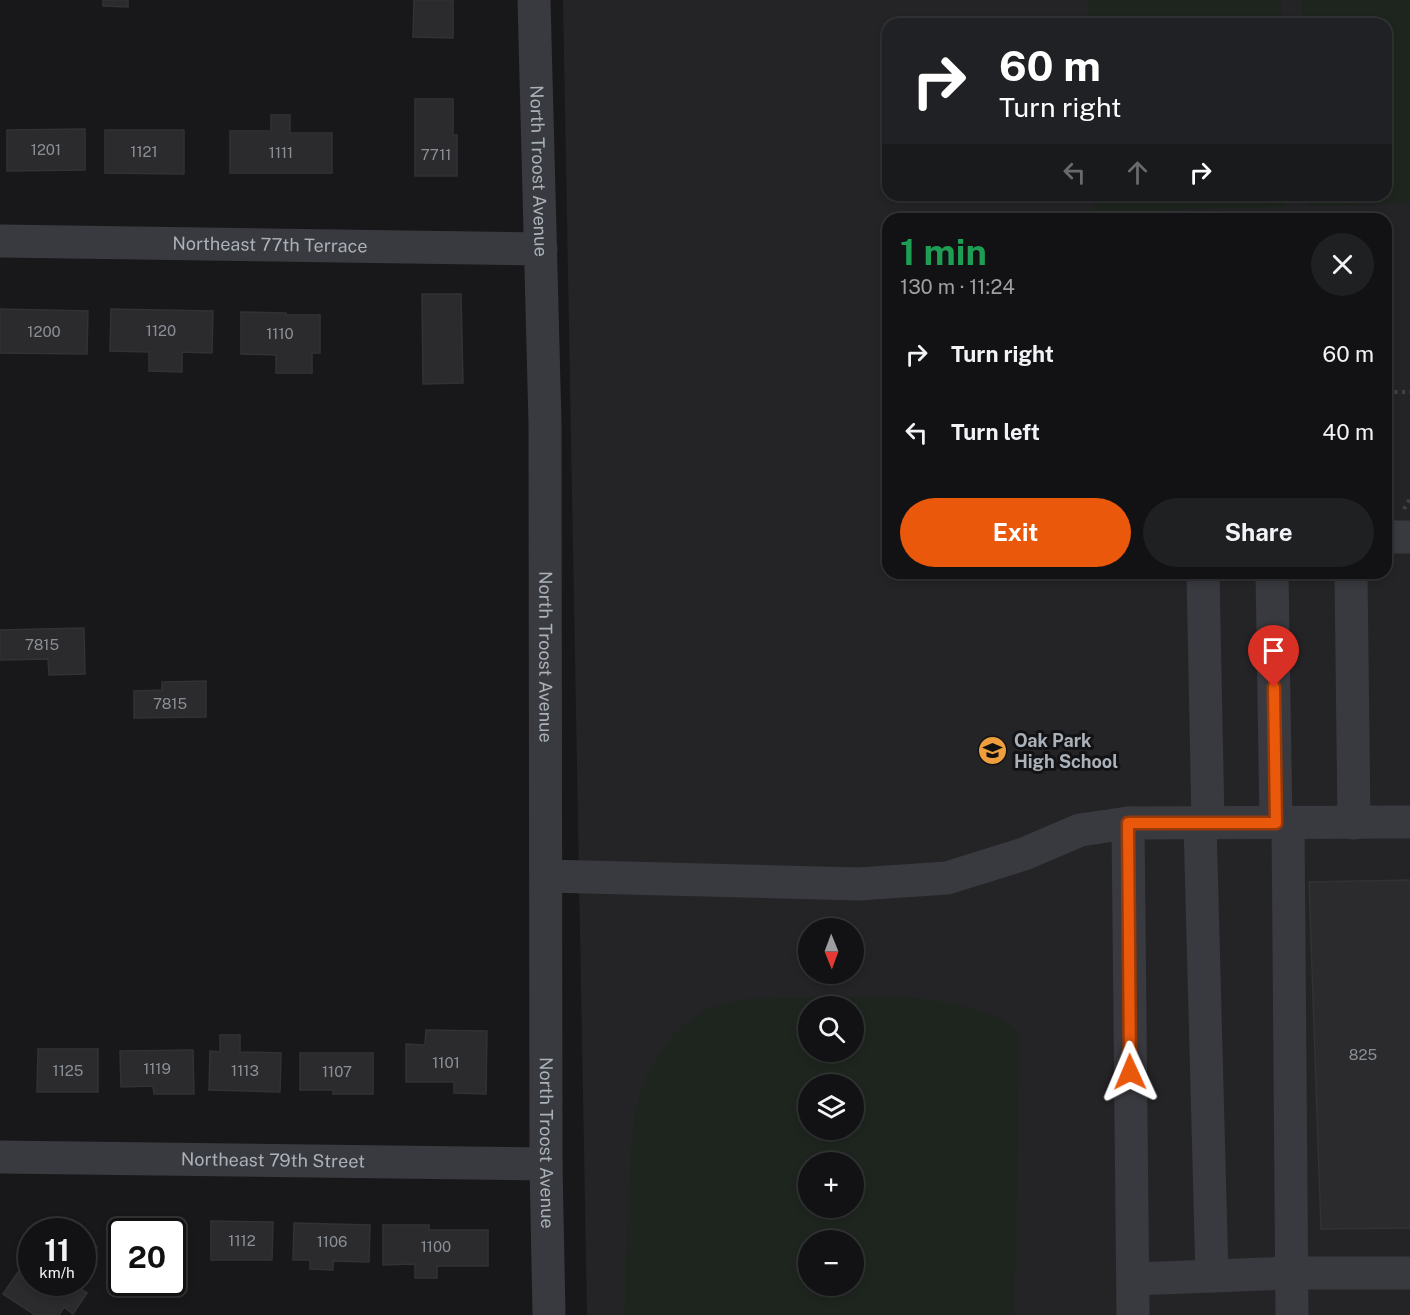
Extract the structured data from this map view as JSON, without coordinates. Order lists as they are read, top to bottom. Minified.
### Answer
{"streets":{"street":["North Troost Avenue","Northeast 77th Terrace","Northeast 79th Street"]},"crossings":[["North Troost Avenue","Northeast 77th Terrace"],["North Troost Avenue","Northeast 79th Street"]],"places":{"school or university":["Oak Park High School"]},"house_numbers":["1201","1121","1111","7711","1120","1200","1110","7815","7815","825","1101","1119","1125","1113","1107","1112","1106","1100"],"north":"bottom","page":{"turn":["60 m","Turn right"],"heading":["1 min","130 m · 11:24"],"list":[{"name":"Turn right","value":"60 m"},{"name":"Turn left","value":"40 m"}],"buttons":["Exit","Share"],"map_buttons":["+","−"],"speed":"11 km/h","limit":"20"}}
